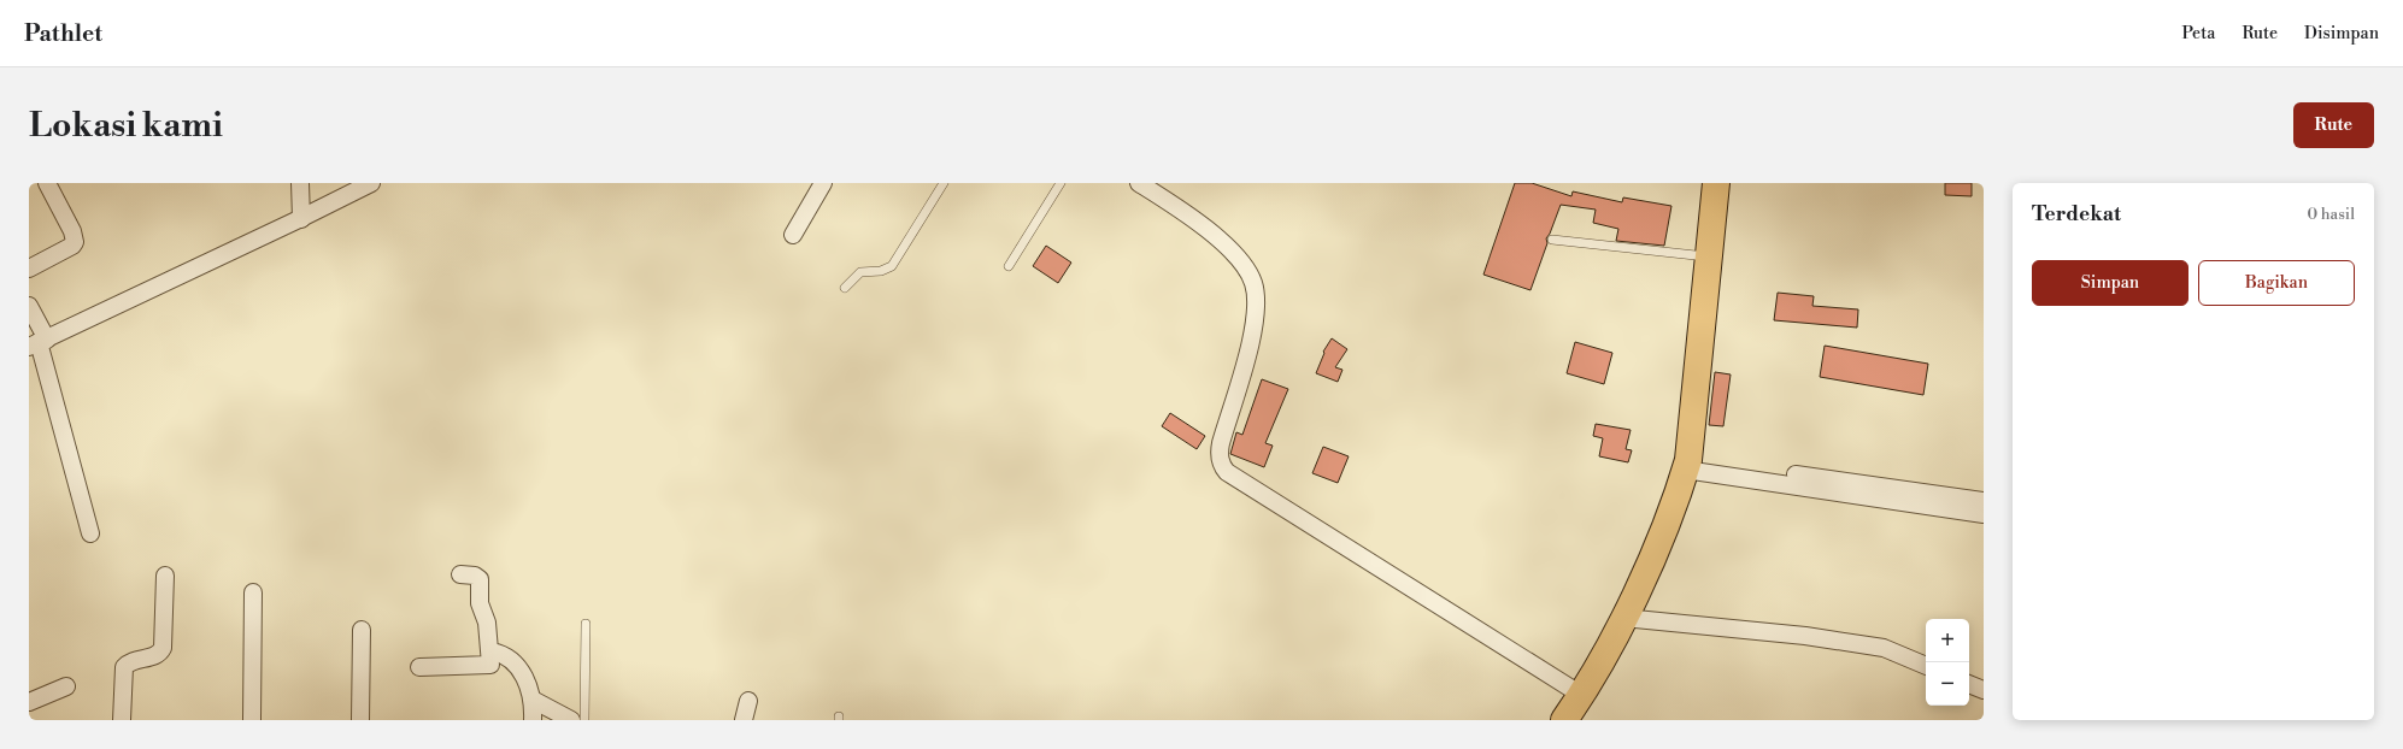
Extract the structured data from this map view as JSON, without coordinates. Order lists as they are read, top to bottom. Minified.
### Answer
{"page":{"header":"Pathlet","nav":["Peta","Rute","Disimpan"],"buttons":["Rute",["Simpan","Bagikan"]],"title":"Lokasi kami","heading":["Terdekat","0 hasil"],"map_buttons":["+","−"]}}
